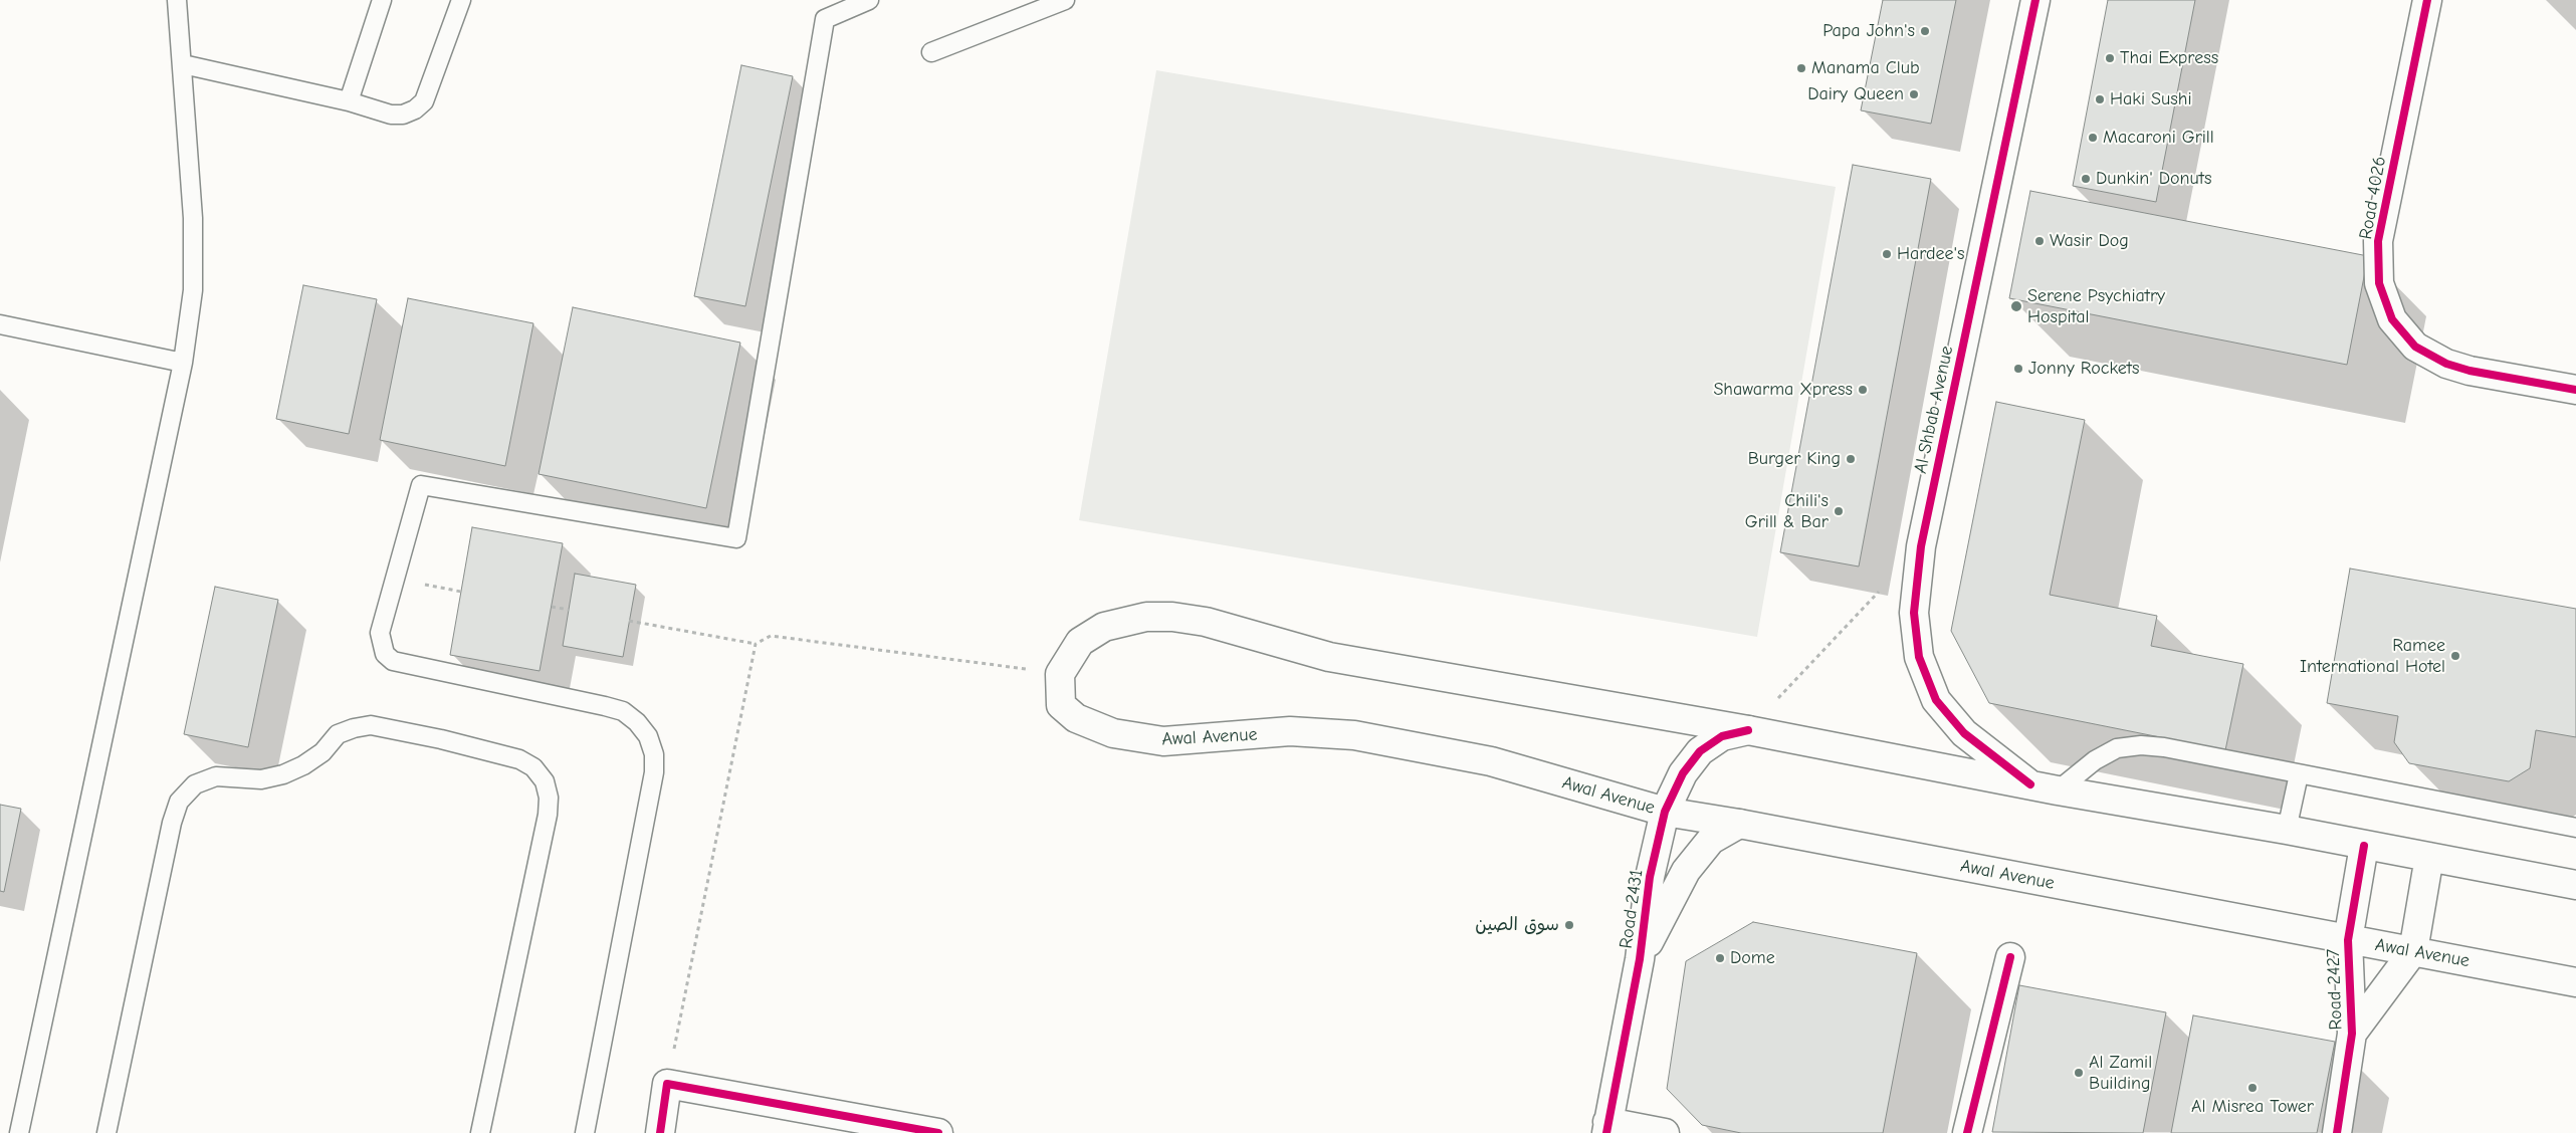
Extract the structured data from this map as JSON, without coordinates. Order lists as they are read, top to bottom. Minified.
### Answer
{"streets":{"main road":["Road 4026","Al Shbab Avenue","Awal Avenue","Road 2431","Road 2427"]},"crossings":[["Awal Avenue","Road 2431"],["Awal Avenue","Road 2427"]],"places":["Papa John's","Thai Express","Manama Club","Dairy Queen","Haki Sushi","Macaroni Grill","Dunkin' Donuts","Wasir Dog","Hardee's","Serene Psychiatry Hospital","Jonny Rockets","Shawarma Xpress","Burger King","Chili's Grill & Bar","Ramee International Hotel","سوق الصين","Dome","Al Zamil Building","Al Misrea Tower"]}
